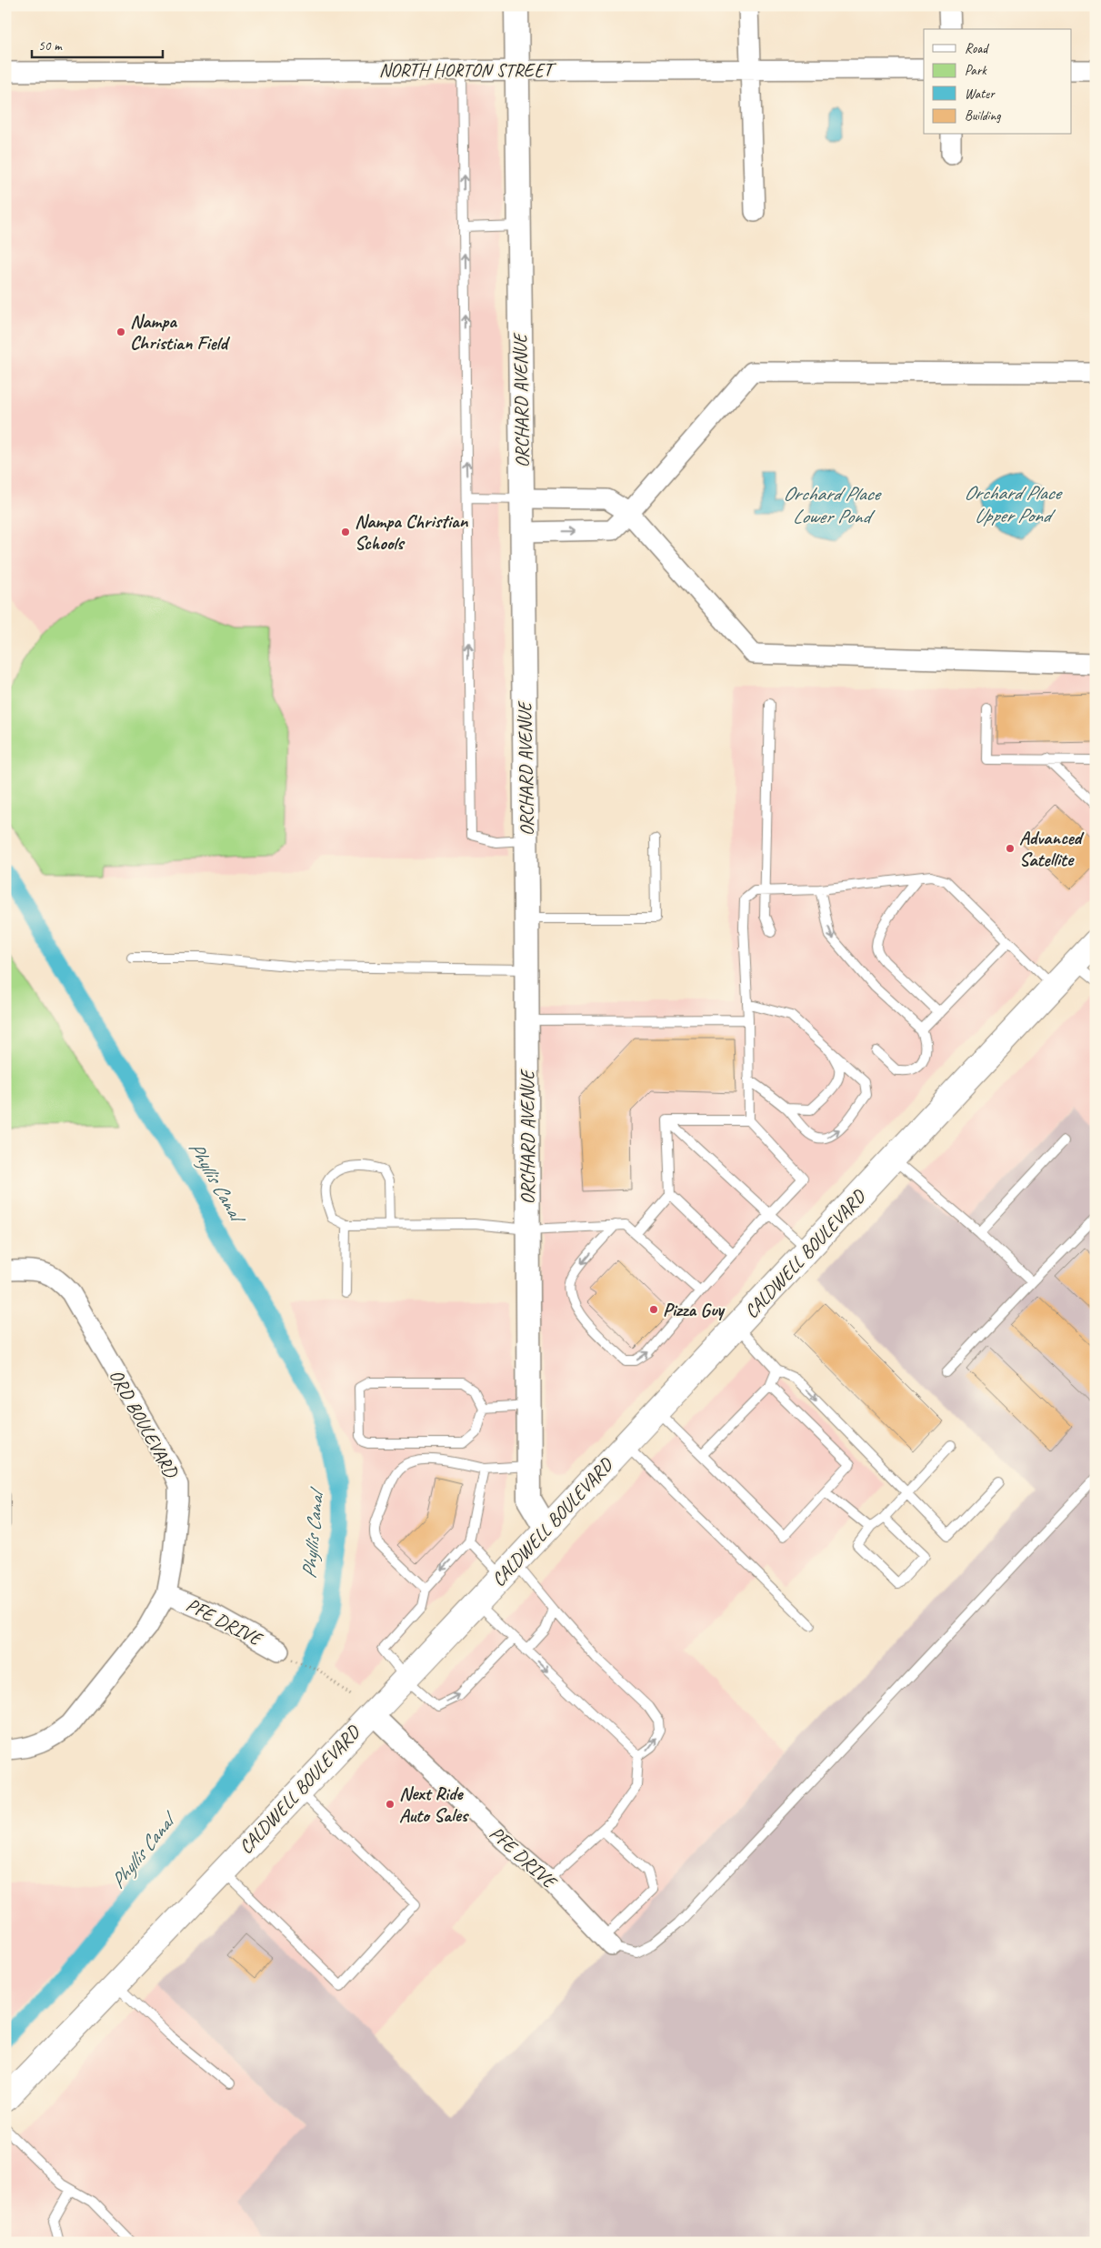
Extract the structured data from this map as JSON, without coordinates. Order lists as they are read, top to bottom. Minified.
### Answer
{"streets":{"main road":["CALDWELL BOULEVARD"],"street":["NORTH HORTON STREET","ORCHARD AVENUE","ORD BOULEVARD","PFE DRIVE"]},"crossings":[["NORTH HORTON STREET","ORCHARD AVENUE"],["ORCHARD AVENUE","CALDWELL BOULEVARD"],["CALDWELL BOULEVARD","PFE DRIVE"],["ORD BOULEVARD","PFE DRIVE"]],"water":["Orchard Place Upper Pond","Orchard Place Lower Pond","Phyllis Canal"],"places":["Nampa Christian Field","Nampa Christian Schools","Advanced Satellite","Pizza Guy","Next Ride Auto Sales"],"legend":["Road","Park","Water","Building"],"scale_bar":"50 m"}
